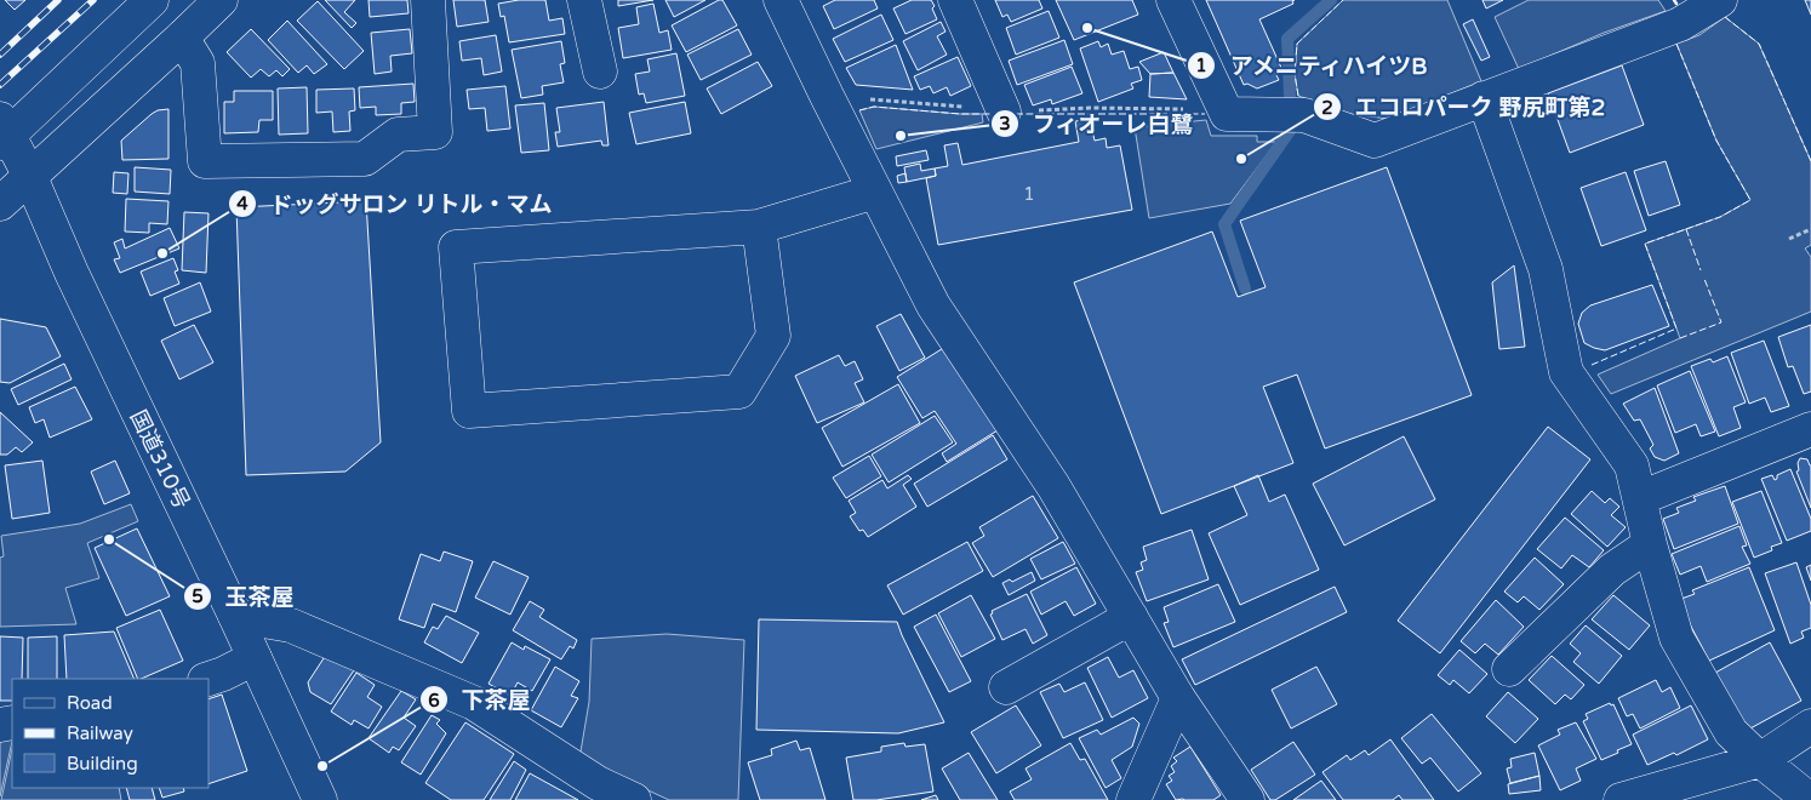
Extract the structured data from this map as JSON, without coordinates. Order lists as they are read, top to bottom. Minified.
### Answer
{"streets":{"main road":["国道310号"]},"places":["アメニティハイツB","フィオーレ白鷺","エコロパーク 野尻町第2","ドッグサロン リトル・マム","玉茶屋","下茶屋"],"house_numbers":["1"],"legend":["Road","Railway","Building"]}
